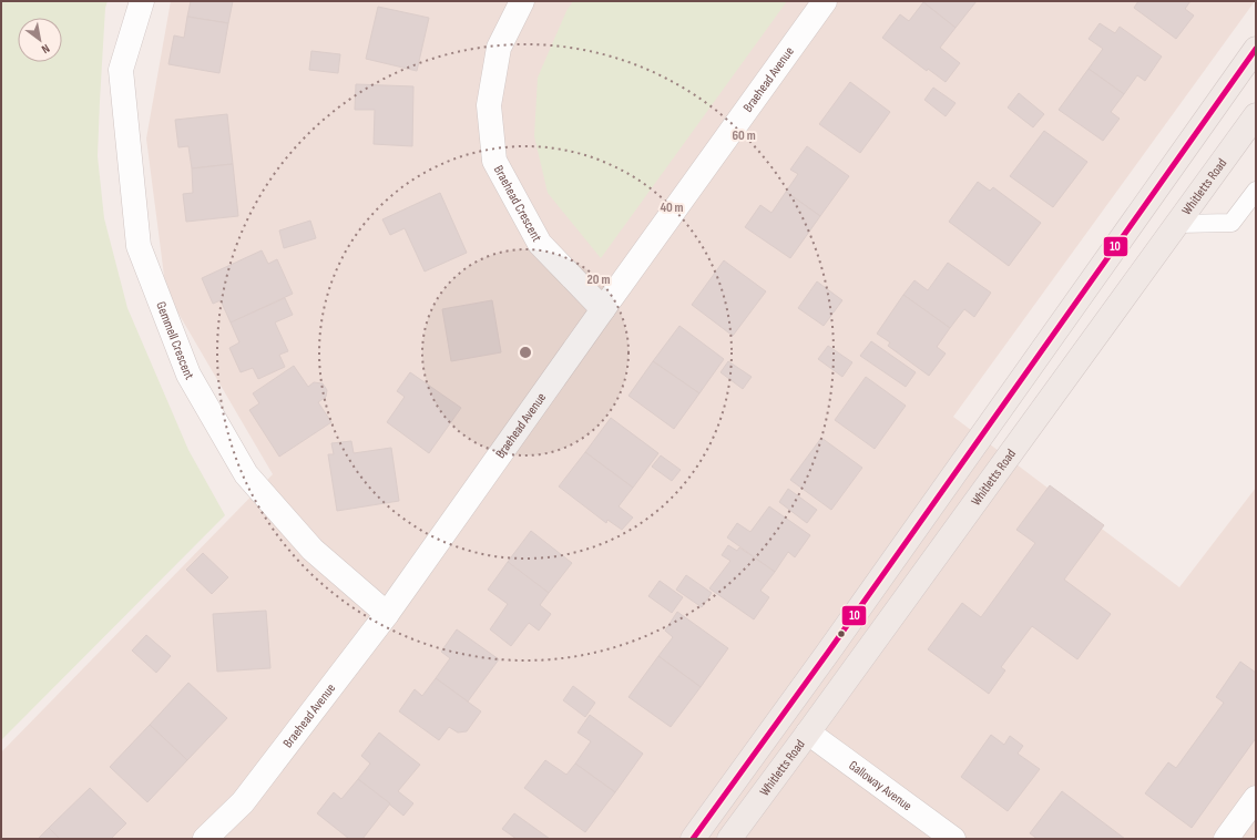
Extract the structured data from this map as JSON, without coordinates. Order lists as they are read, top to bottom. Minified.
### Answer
{"streets":{"main road":["Whitletts Road"],"street":["Braehead Avenue","Braehead Crescent","Gemmell Crescent","Galloway Avenue"]},"crossings":[["Braehead Avenue","Braehead Crescent"],["Braehead Avenue","Gemmell Crescent"],["Whitletts Road","Galloway Avenue"]],"lines":["transit line 10"],"north":"bottom right","rings":["60 m","40 m","20 m"]}
